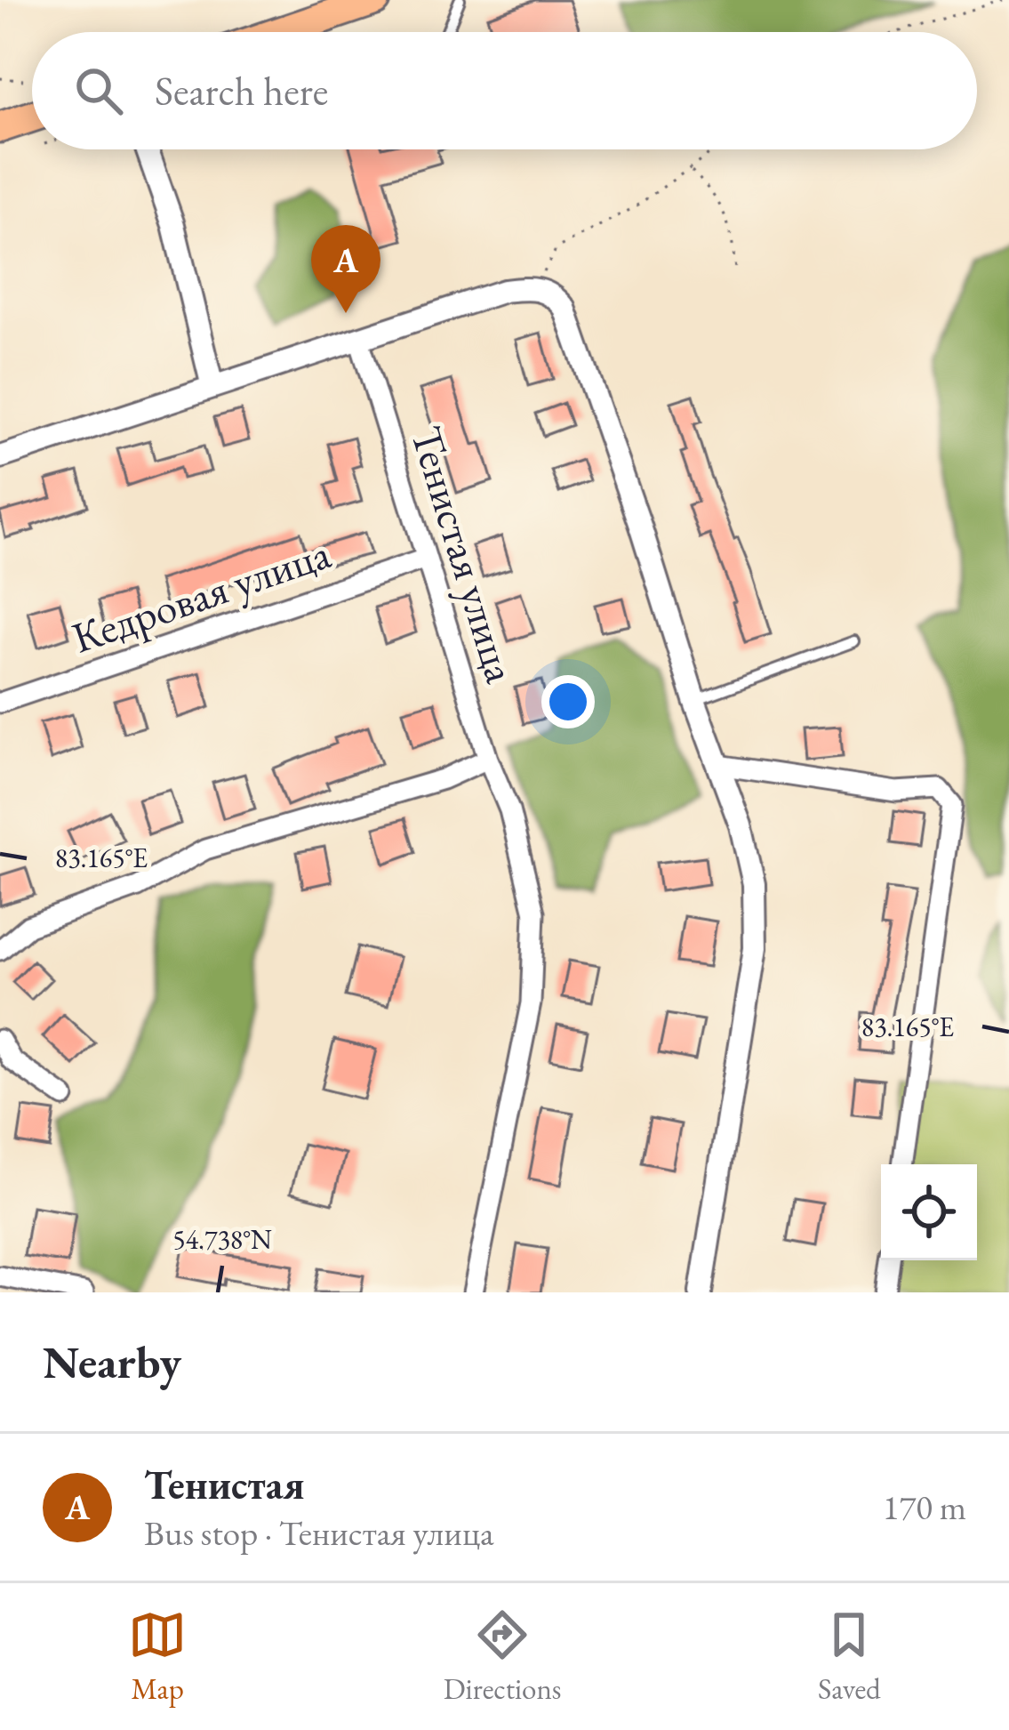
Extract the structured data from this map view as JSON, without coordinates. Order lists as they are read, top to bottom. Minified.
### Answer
{"streets":{"street":["Тенистая улица","Кедровая улица"]},"crossings":[["Тенистая улица","Кедровая улица"]],"page":{"search":"Search here","pins":"A","heading":"Nearby","list":[{"mark":"A","name":"Тенистая","note":"Bus stop · Тенистая улица","value":"170 m"}],"nav":["Map","Directions","Saved"]},"coordinates":["83.165°E","54.738°N"]}
